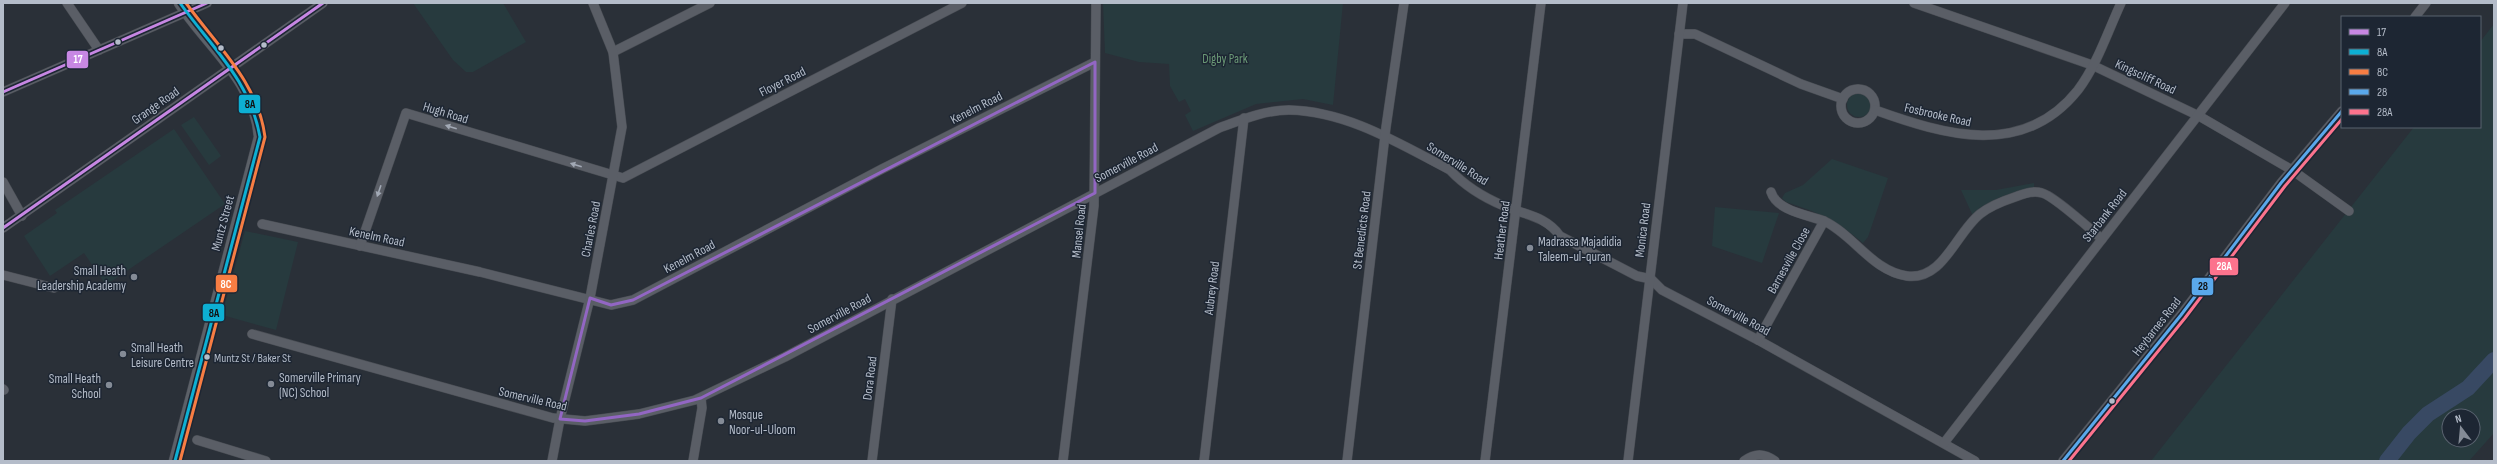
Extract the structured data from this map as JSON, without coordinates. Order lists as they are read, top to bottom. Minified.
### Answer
{"streets":{"main road":["Muntz Street"],"street":["Kingscliff Road","Floyer Road","Grange Road","Kenelm Road","Hugh Road","Fosbrooke Road","Somerville Road","Starbank Road","Charles Road","St Benedicts Road","Heather Road","Monica Road","Mansel Road","Barnesville Close","Aubrey Road","Heybarnes Road","Dora Road"]},"crossings":[["Kingscliff Road","Fosbrooke Road"],["Kingscliff Road","Starbank Road"],["Kingscliff Road","Heybarnes Road"],["Floyer Road","Hugh Road"],["Floyer Road","Charles Road"],["Grange Road","Muntz Street"],["Kenelm Road","Hugh Road"],["Kenelm Road","Charles Road"],["Kenelm Road","Mansel Road"],["Hugh Road","Charles Road"],["Somerville Road","Starbank Road"],["Somerville Road","Charles Road"],["Somerville Road","St Benedicts Road"],["Somerville Road","Heather Road"],["Somerville Road","Monica Road"],["Somerville Road","Mansel Road"],["Somerville Road","Barnesville Close"],["Somerville Road","Aubrey Road"],["Somerville Road","Dora Road"],["Starbank Road","Barnesville Close"]],"parks":["Digby Park"],"places":["Madrassa Majadidia Taleem-ul-quran","Small Heath Leadership Academy","Small Heath Leisure Centre","Muntz St / Baker St","Somerville Primary (NC) School","Small Heath School","Mosque Noor-ul-Uloom"],"lines":["transit line 17","transit line 8A","transit line 8C","transit line 28","transit line 28A"],"legend":["17","8A","8C","28","28A"],"north":"top"}
